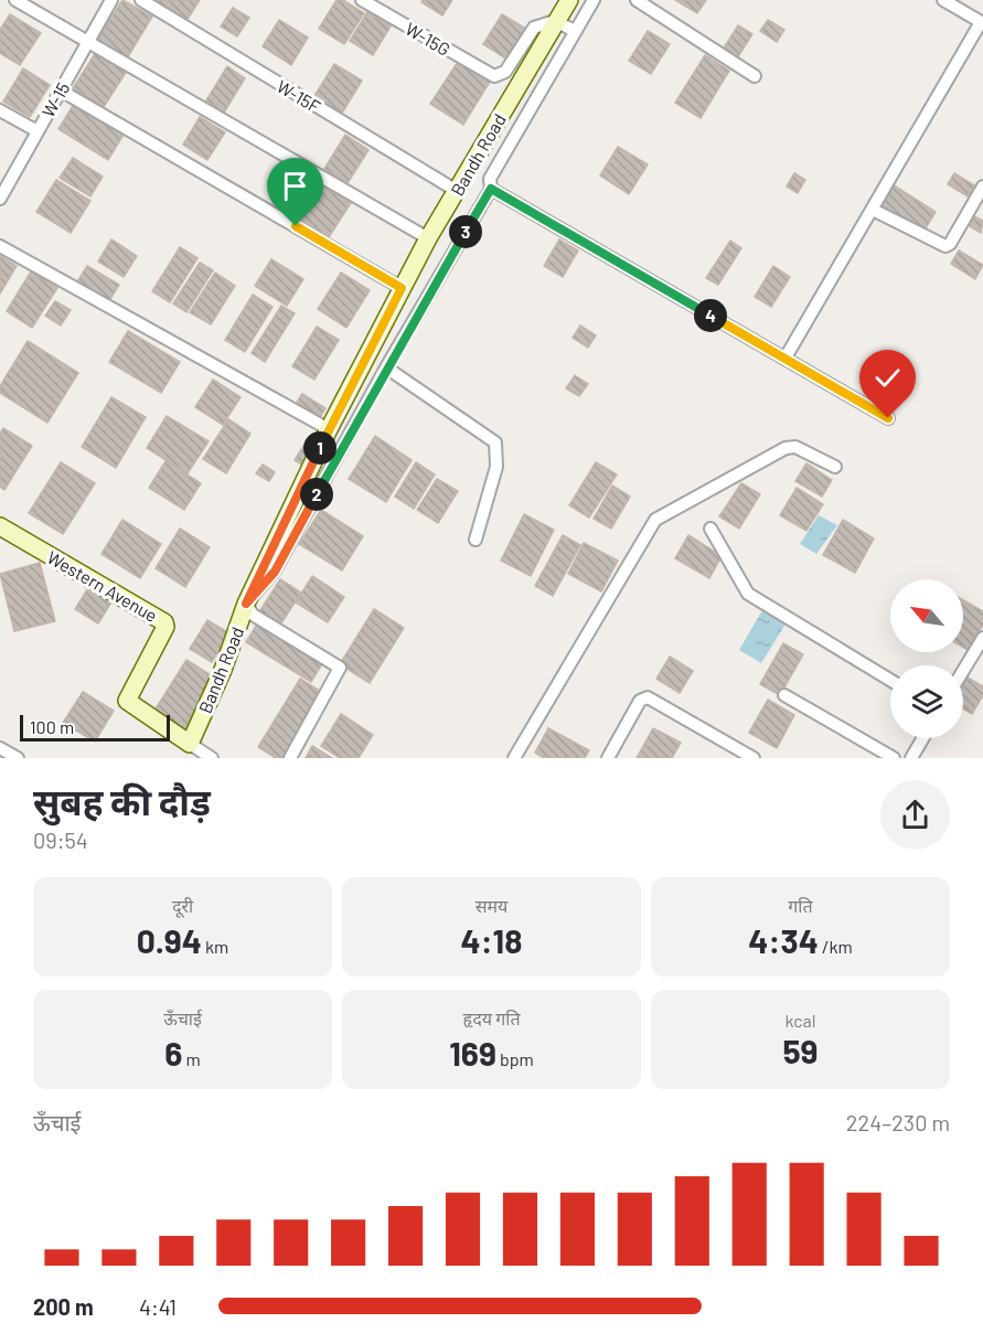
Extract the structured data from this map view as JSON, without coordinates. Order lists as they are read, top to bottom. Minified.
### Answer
{"streets":{"street":["W-15G","W-15F","W-15","Bandh Road","Western Avenue"]},"crossings":[["W-15G","Bandh Road"],["W-15F","Bandh Road"],["Bandh Road","Western Avenue"]],"scale_bar":"100 m","north":"top left","page":{"pins":["3","4","1","2"],"scale":"100 m","heading":["सुबह की दौड़","09:54"],"stats":[["दूरी","0.94 km"],["समय","4:18"],["गति","4:34 /km"],["ऊँचाई","6 m"],["हृदय गति","169 bpm"],["kcal","59"]],"chart":["ऊँचाई","224–230 m"],"list":[{"name":"200 m","note":"4:41"}]}}
